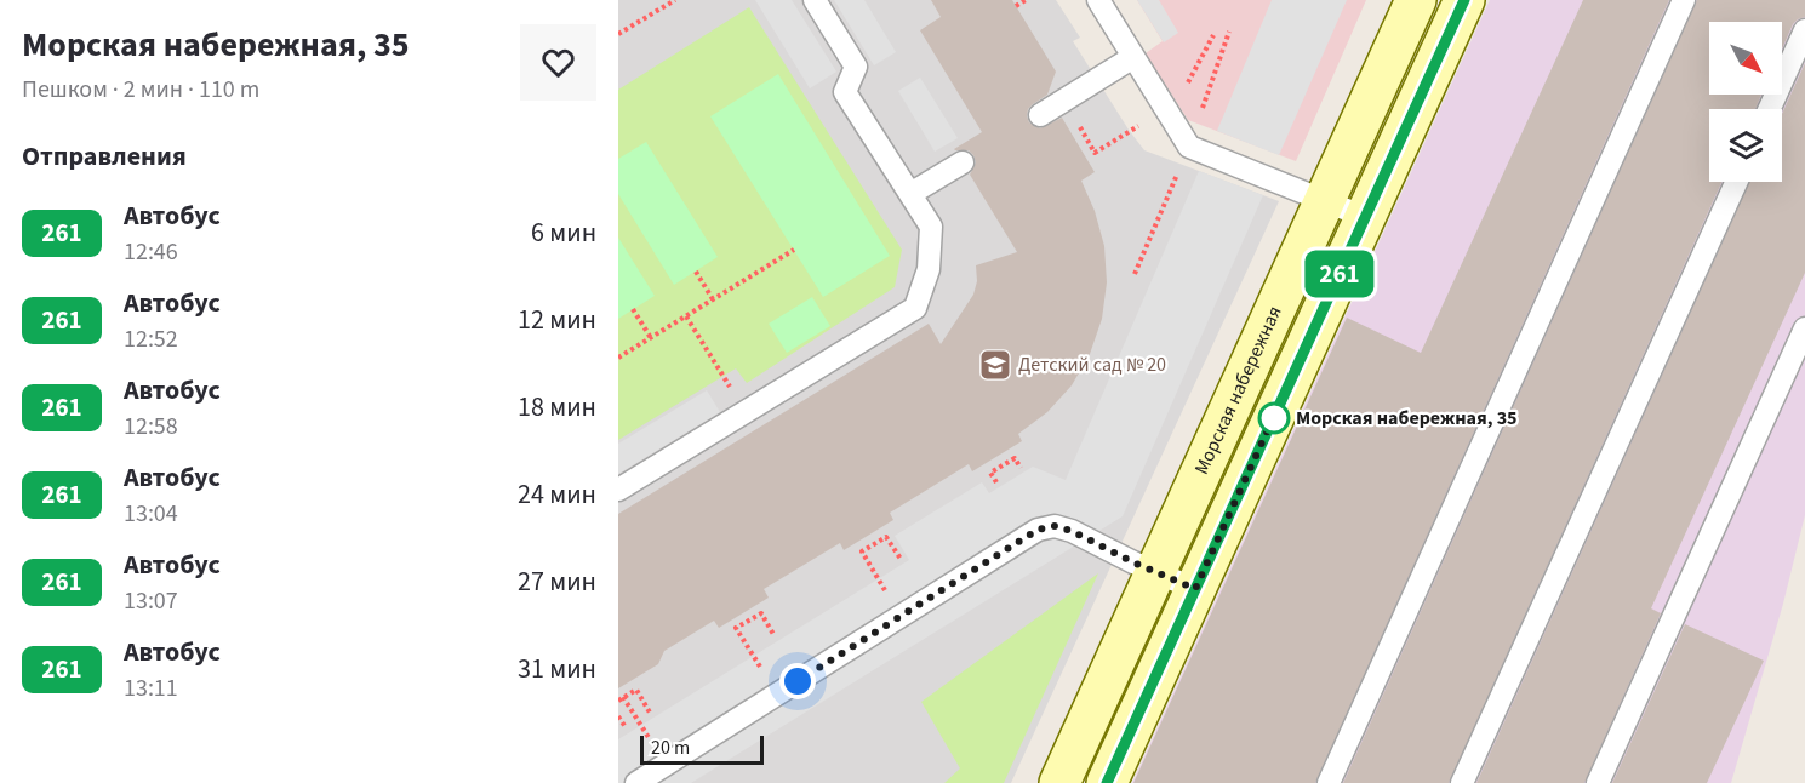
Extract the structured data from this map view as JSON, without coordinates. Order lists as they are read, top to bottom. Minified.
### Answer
{"streets":{"street":["Морская набережная"]},"places":{"school or university":["Детский сад № 20"],"other":["Морская набережная, 35"]},"lines":["bus line 261"],"scale_bar":"20 m","north":"bottom right","page":{"heading":[["Морская набережная, 35","Пешком · 2 мин · 110 m"],"Отправления"],"on_map":"261","list":[{"mark":"261","name":"Автобус","note":"12:46","value":"6 мин"},{"mark":"261","name":"Автобус","note":"12:52","value":"12 мин"},{"mark":"261","name":"Автобус","note":"12:58","value":"18 мин"},{"mark":"261","name":"Автобус","note":"13:04","value":"24 мин"},{"mark":"261","name":"Автобус","note":"13:07","value":"27 мин"},{"mark":"261","name":"Автобус","note":"13:11","value":"31 мин"}],"scale":"20 m"}}
